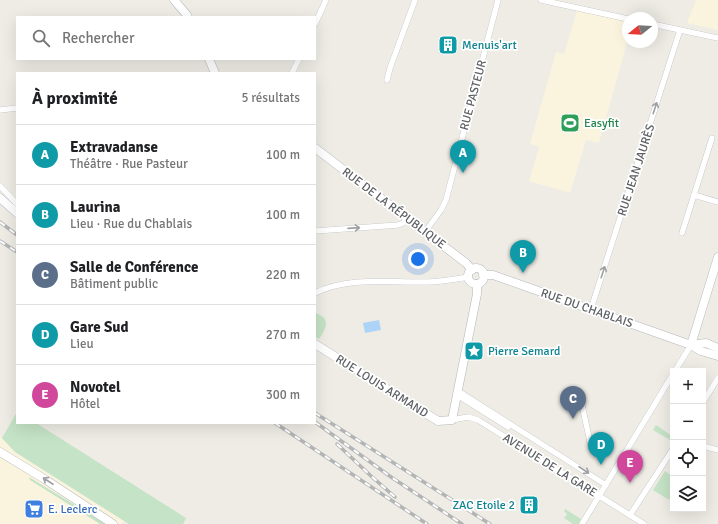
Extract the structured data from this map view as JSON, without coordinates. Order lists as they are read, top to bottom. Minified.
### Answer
{"streets":{"street":["RUE PASTEUR","RUE JEAN JAURÈS","RUE DE LA RÉPUBLIQUE","RUE DU CHABLAIS","RUE LOUIS ARMAND","AVENUE DE LA GARE"]},"crossings":[["RUE PASTEUR","RUE DE LA RÉPUBLIQUE"],["RUE JEAN JAURÈS","RUE DU CHABLAIS"],["RUE DE LA RÉPUBLIQUE","RUE DU CHABLAIS"],["RUE LOUIS ARMAND","AVENUE DE LA GARE"]],"one_way":["RUE JEAN JAURÈS"],"places":{"building":["Menuis'art","ZAC Etoile 2"],"sports":["Easyfit"],"place":["Pierre Semard"],"supermarket":["E. Leclerc"]},"north":"left","page":{"search":"Rechercher","heading":["À proximité","5 résultats"],"list":[{"mark":"A","name":"Extravadanse","note":"Théâtre · Rue Pasteur","value":"100 m"},{"mark":"B","name":"Laurina","note":"Lieu · Rue du Chablais","value":"100 m"},{"mark":"C","name":"Salle de Conférence","note":"Bâtiment public","value":"220 m"},{"mark":"D","name":"Gare Sud","note":"Lieu","value":"270 m"},{"mark":"E","name":"Novotel","note":"Hôtel","value":"300 m"}],"pins":["A","B","C","D","E"],"map_buttons":["+","−"]}}
